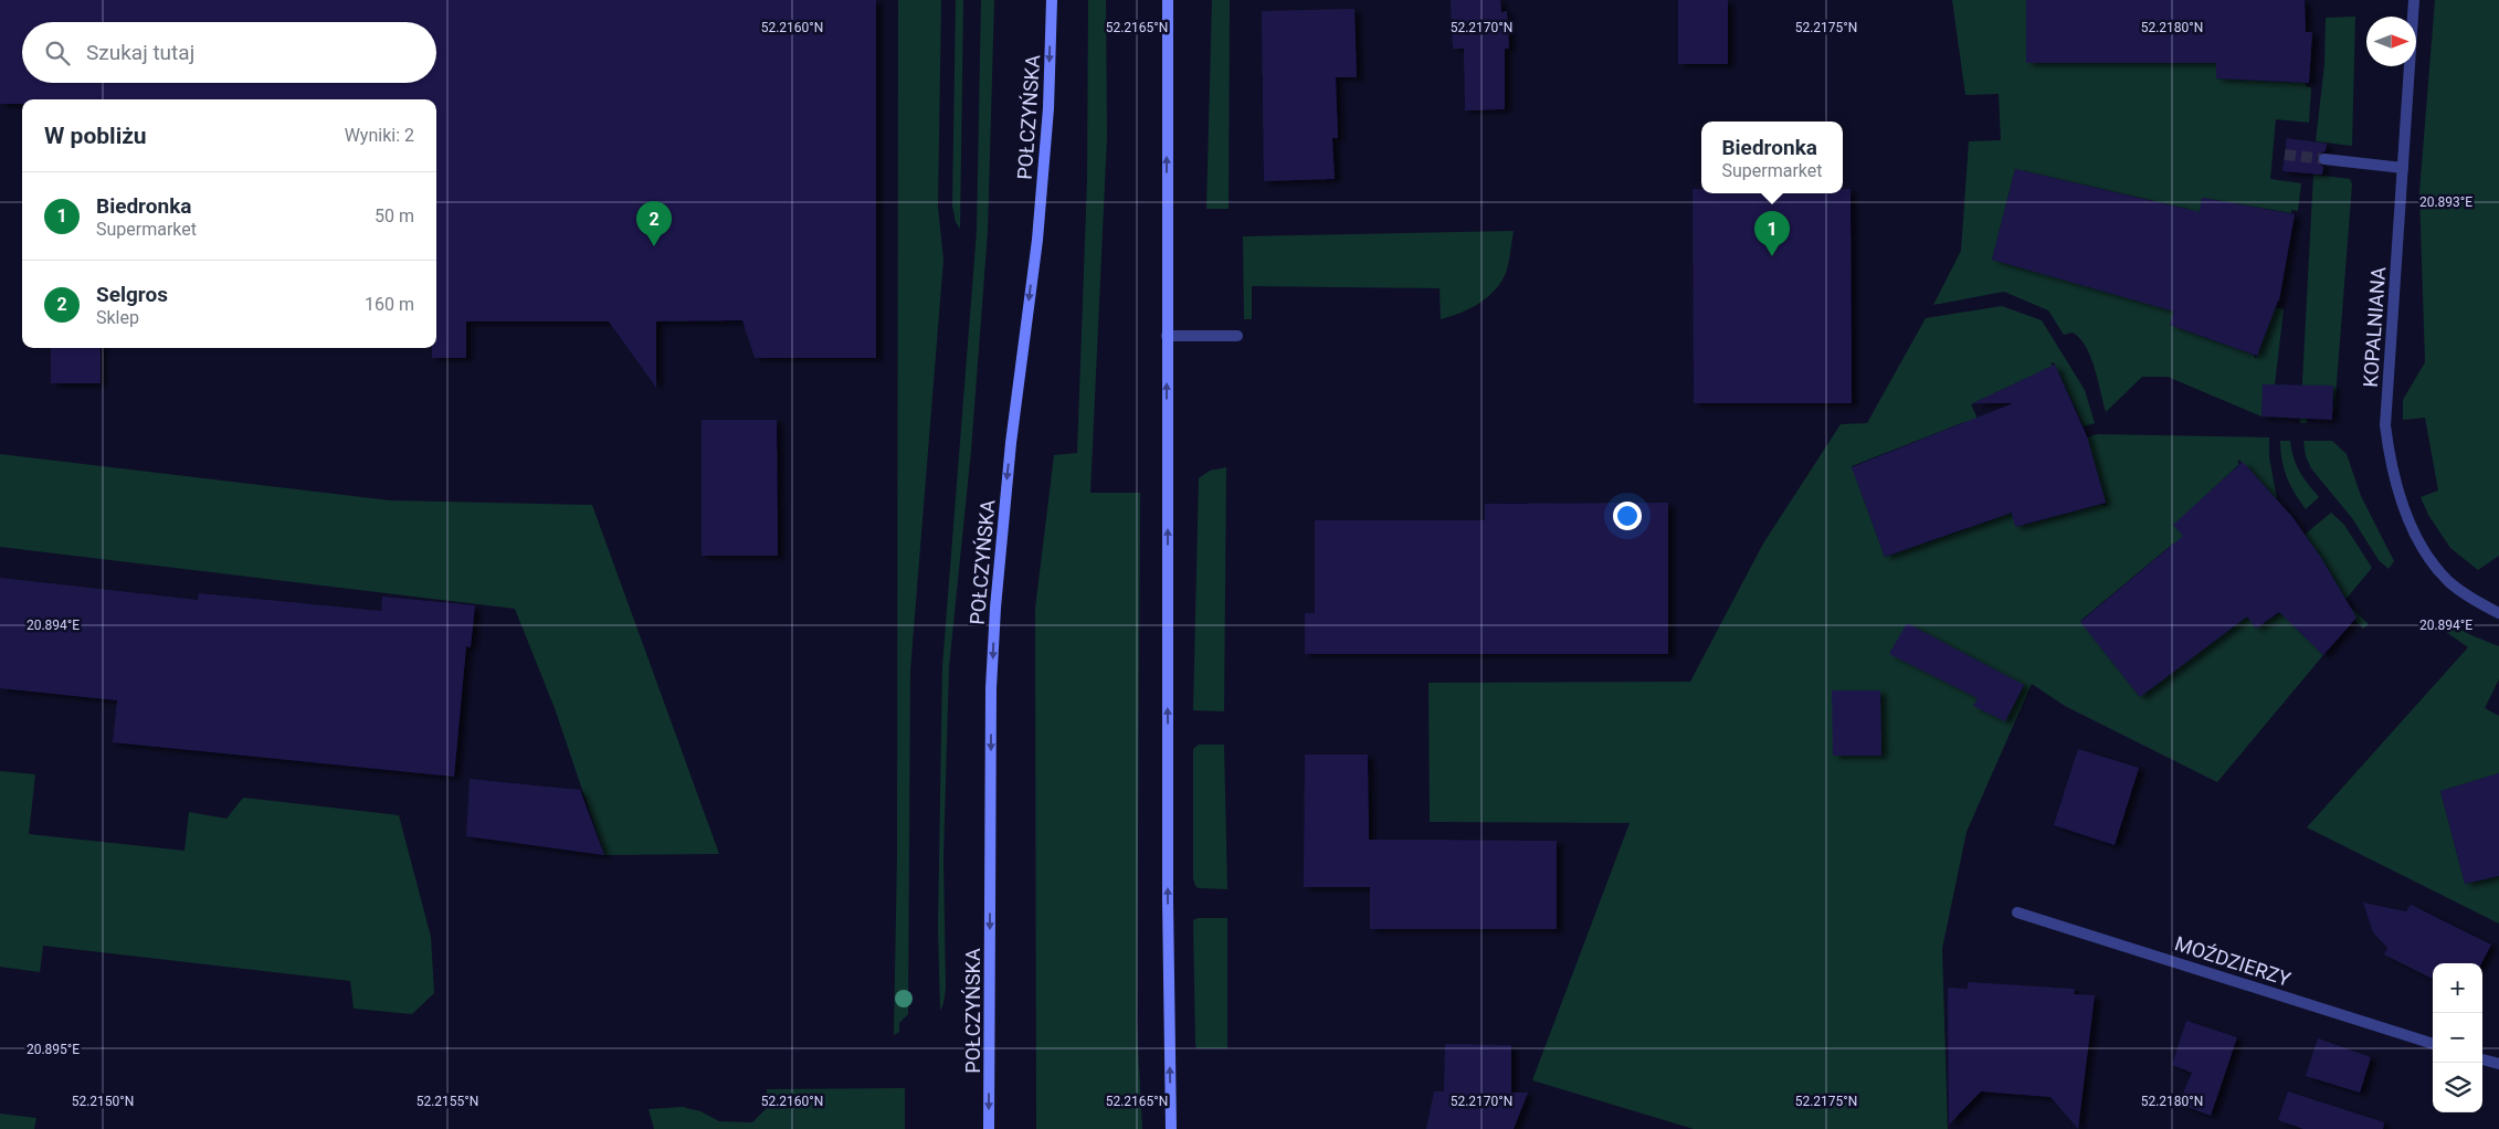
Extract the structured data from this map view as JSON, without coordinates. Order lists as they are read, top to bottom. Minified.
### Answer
{"streets":{"main road":["POŁCZYŃSKA"],"street":["KOPALNIANA","MOŹDZIERZY"]},"one_way":["POŁCZYŃSKA"],"north":"right","page":{"search":"Szukaj tutaj","heading":["W pobliżu","Wyniki: 2"],"popup":["Biedronka","Supermarket"],"list":[{"mark":"1","name":"Biedronka","note":"Supermarket","value":"50 m"},{"mark":"2","name":"Selgros","note":"Sklep","value":"160 m"}],"pins":["2","1"],"map_buttons":["+","−"]},"coordinates":["52.2160°N","52.2165°N","52.2170°N","52.2175°N","52.2180°N","20.893°E","20.894°E","20.895°E","52.2150°N","52.2155°N"]}
